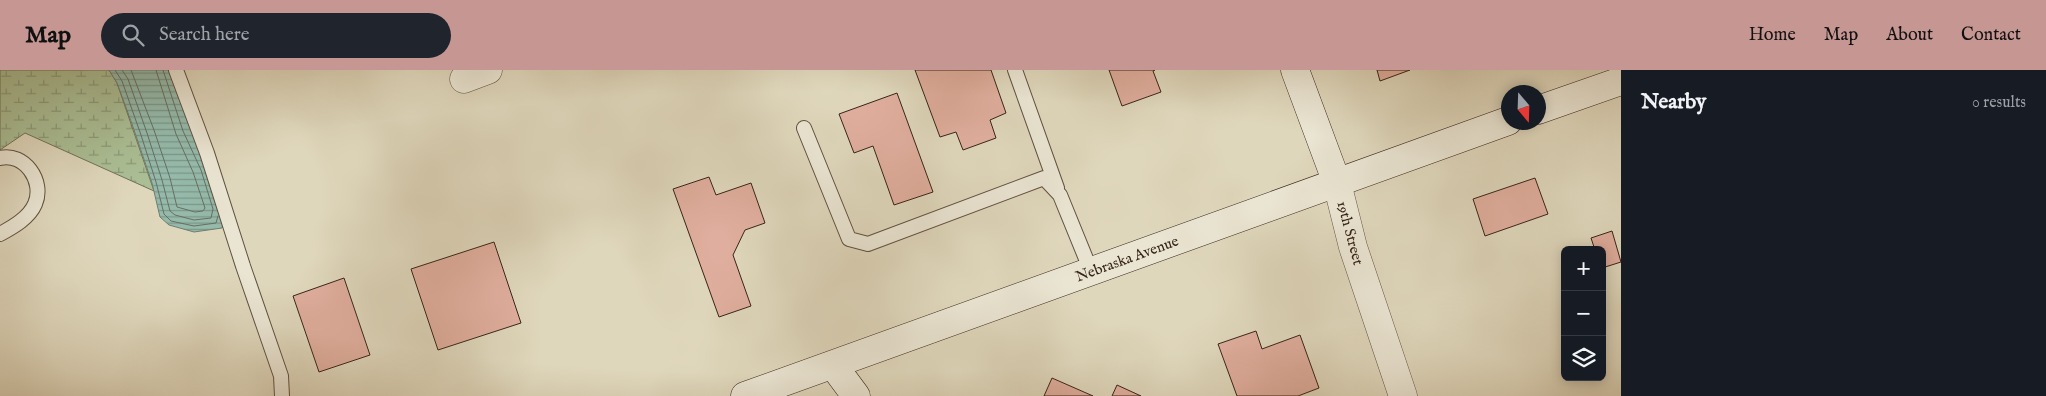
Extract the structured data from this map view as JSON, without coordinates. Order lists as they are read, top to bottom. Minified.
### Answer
{"streets":{"main road":["19th Street","Nebraska Avenue"]},"crossings":[["19th Street","Nebraska Avenue"]],"north":"bottom","page":{"header":"Map","search":"Search here","nav":["Home","Map","About","Contact"],"heading":["Nearby","0 results"],"map_buttons":["+","−"]}}
